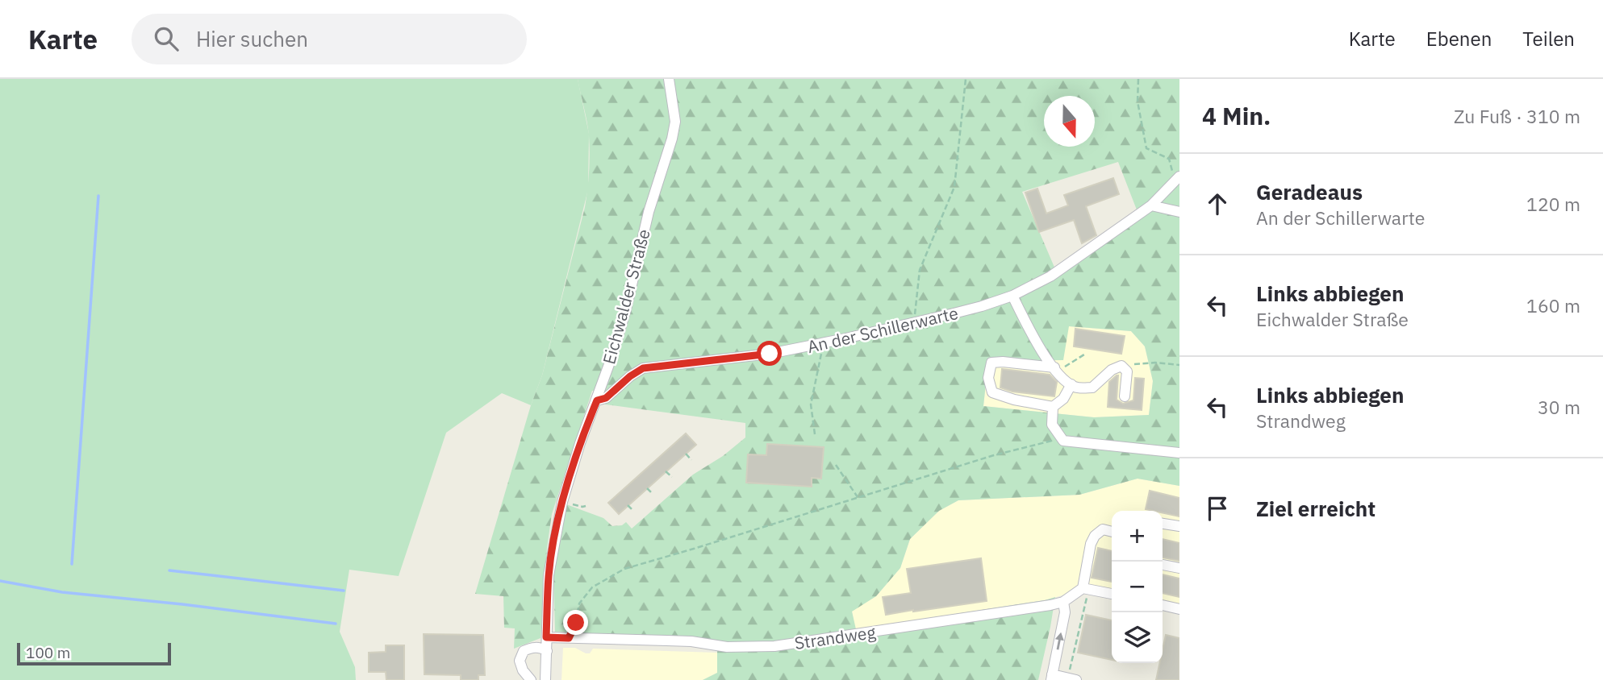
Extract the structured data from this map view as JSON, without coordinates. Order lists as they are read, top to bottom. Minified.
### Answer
{"streets":{"street":["Eichwalder Straße","An der Schillerwarte","Strandweg"]},"crossings":[["Eichwalder Straße","An der Schillerwarte"],["Eichwalder Straße","Strandweg"]],"scale_bar":"100 m","north":"bottom","page":{"header":"Karte","search":"Hier suchen","nav":["Karte","Ebenen","Teilen"],"heading":["4 Min.","Zu Fuß · 310 m"],"list":[["Geradeaus","An der Schillerwarte","120 m"],["Links abbiegen","Eichwalder Straße","160 m"],["Links abbiegen","Strandweg","30 m"],"Ziel erreicht"],"map_buttons":["+","−"],"scale":"100 m"}}
